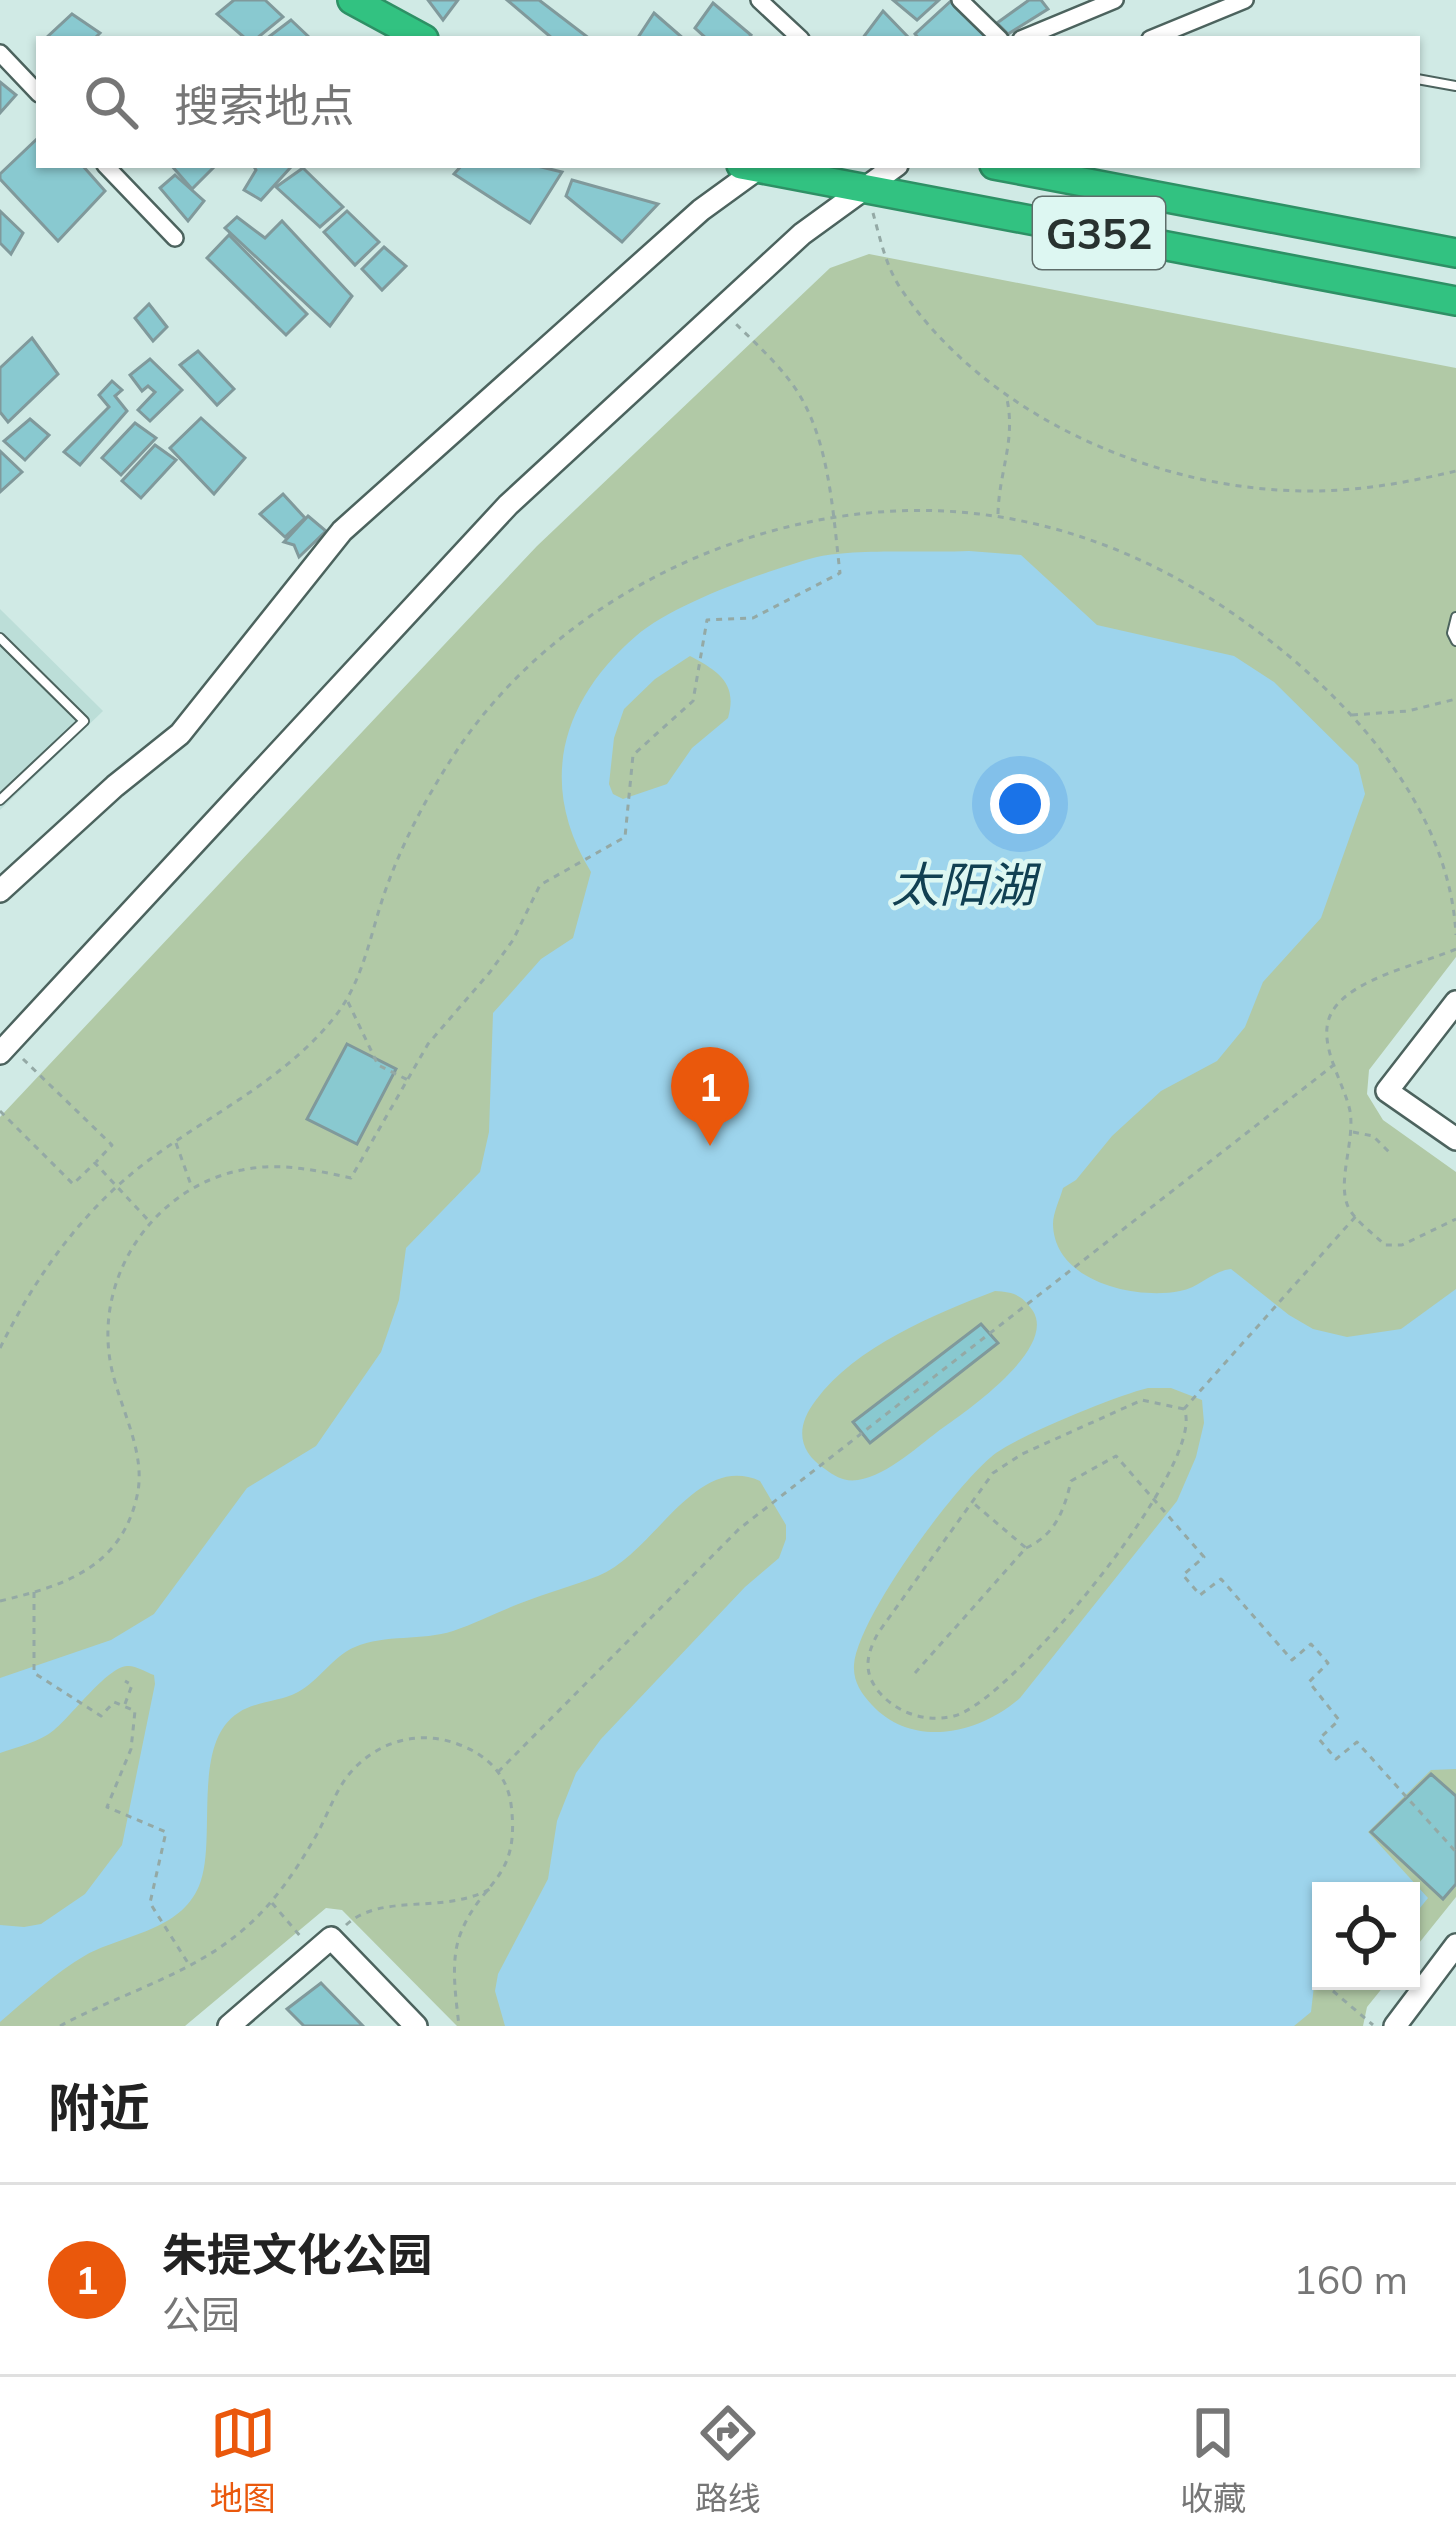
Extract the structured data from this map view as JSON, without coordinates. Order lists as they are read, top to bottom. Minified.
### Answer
{"streets":{"highway":["G352"]},"water":["太阳湖"],"page":{"search":"搜索地点","pins":"1","heading":"附近","list":[{"mark":"1","name":"朱提文化公园","note":"公园","value":"160 m"}],"nav":["地图","路线","收藏"]}}
